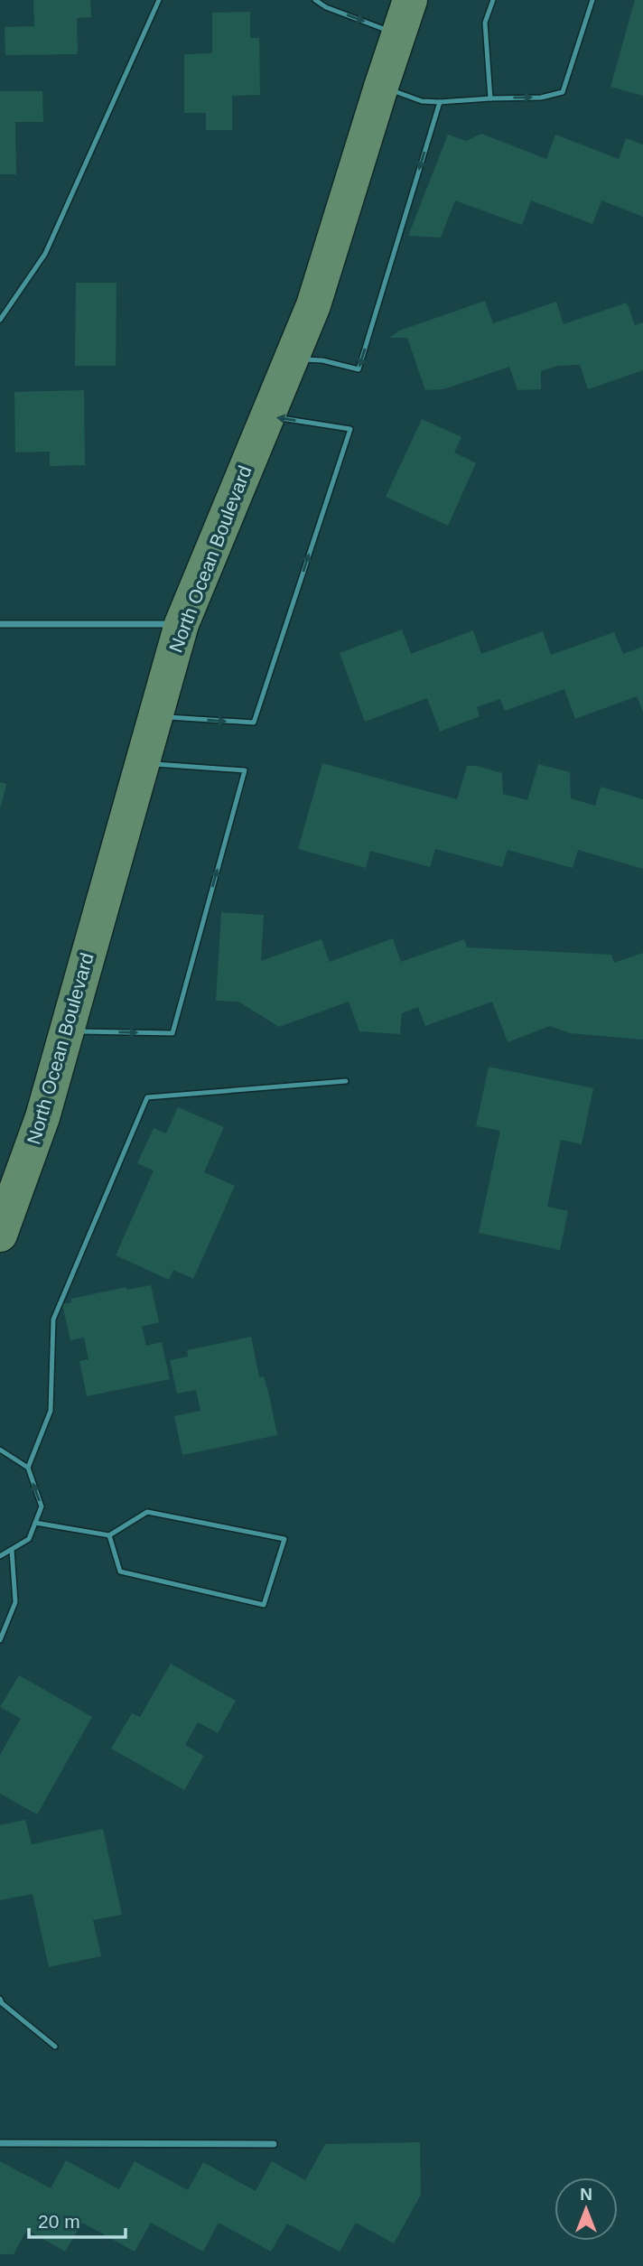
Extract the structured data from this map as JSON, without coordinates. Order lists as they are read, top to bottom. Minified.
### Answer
{"streets":{"main road":["North Ocean Boulevard"]},"scale_bar":"20 m","north":"top"}
